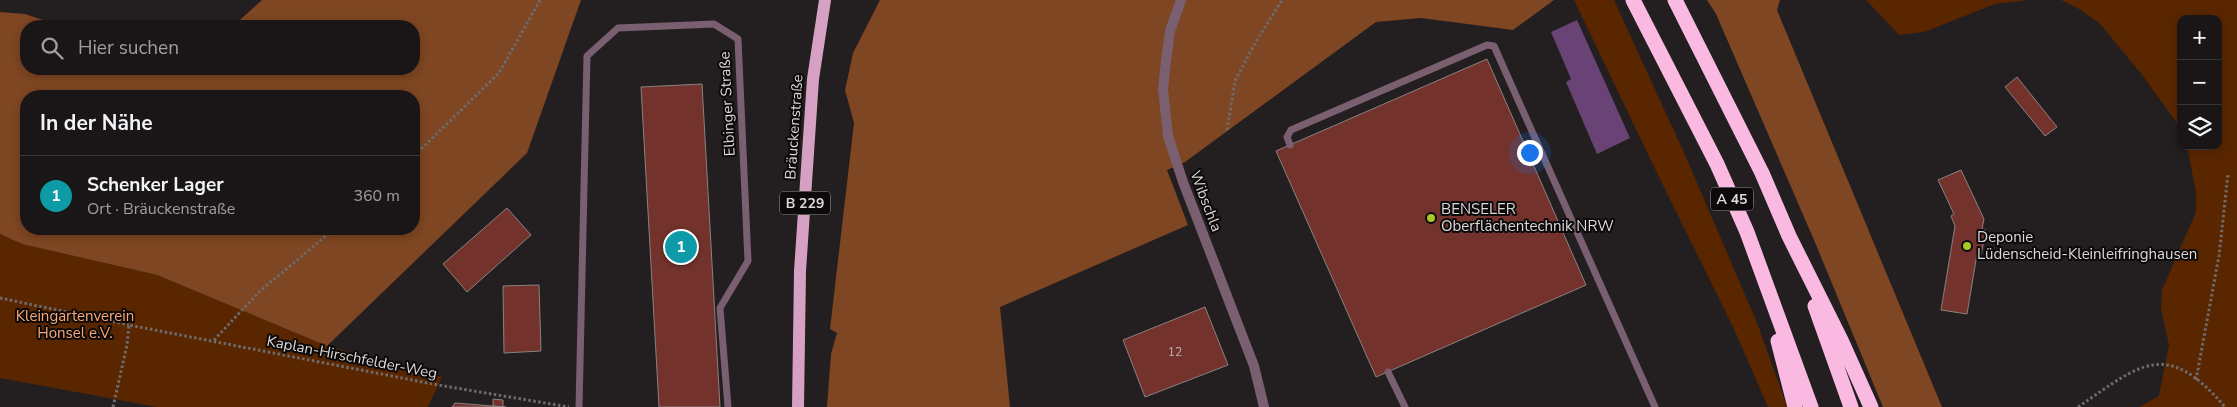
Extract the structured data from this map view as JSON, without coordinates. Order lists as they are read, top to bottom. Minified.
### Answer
{"streets":{"highway":["A 45"],"main road":["Bräuckenstraße","B 229"],"street":["Wibschla"],"lane":["Elbinger Straße"],"path":["Kaplan-Hirschfelder-Weg"]},"parks":["Kleingartenverein Honsel e.V."],"places":["BENSELER Oberflächentechnik NRW","Deponie Lüdenscheid-Kleinleifringhausen"],"house_numbers":["12"],"page":{"map_buttons":["+","−"],"search":"Hier suchen","heading":"In der Nähe","list":[{"mark":"1","name":"Schenker Lager","note":"Ort · Bräuckenstraße","value":"360 m"}],"pins":"1"}}
